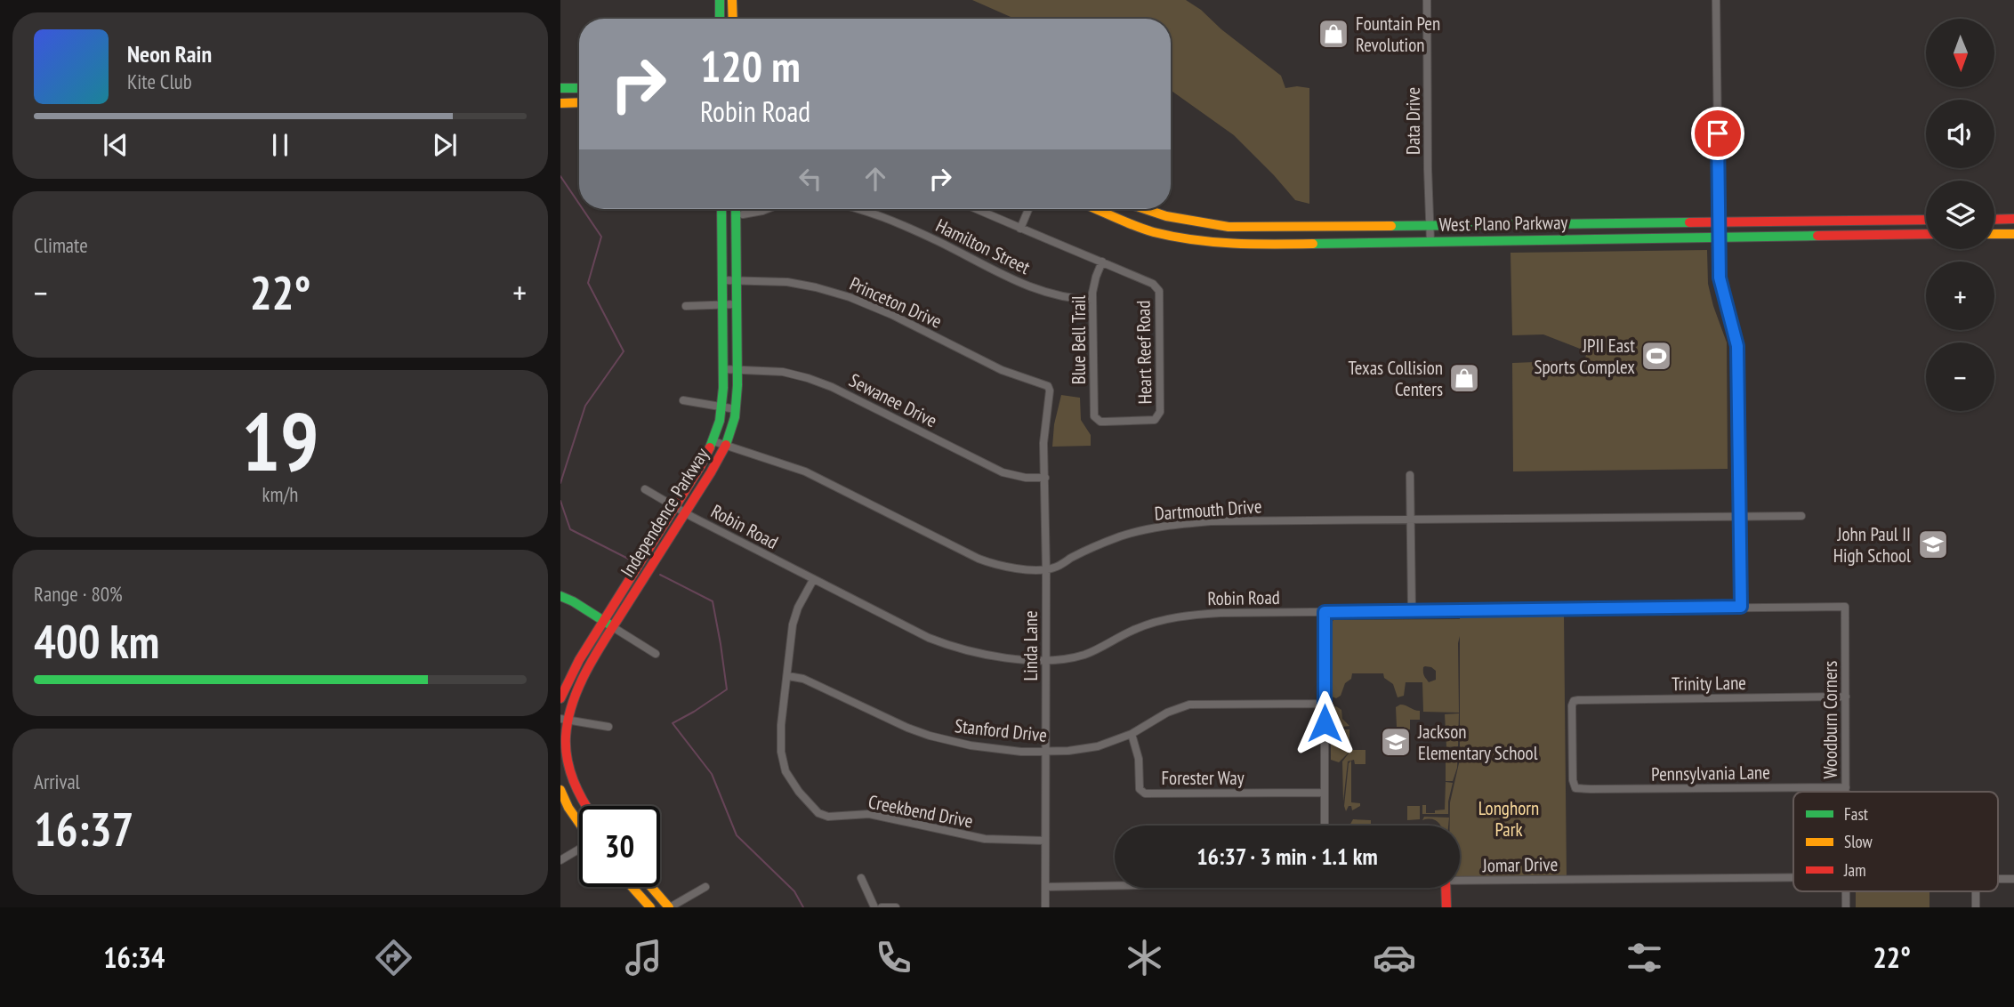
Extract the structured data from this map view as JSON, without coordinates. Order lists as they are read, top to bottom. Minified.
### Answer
{"streets":{"main road":["West Plano Parkway","Independence Parkway"],"street":["Data Drive","Hamilton Street","Princeton Drive","Blue Bell Trail","Heart Reef Road","Sewanee Drive","Dartmouth Drive","Robin Road","Linda Lane","Trinity Lane","Woodburn Corners","Stanford Drive","Pennsylvania Lane","Forester Way","Creekbend Drive","Jomar Drive"]},"crossings":[["Data Drive","West Plano Parkway"],["Hamilton Street","Blue Bell Trail"],["Princeton Drive","Independence Parkway"],["Princeton Drive","Linda Lane"],["Blue Bell Trail","Heart Reef Road"],["Sewanee Drive","Independence Parkway"],["Sewanee Drive","Linda Lane"],["Dartmouth Drive","Linda Lane"],["Independence Parkway","Robin Road"],["Robin Road","Linda Lane"],["Robin Road","Woodburn Corners"],["Robin Road","Creekbend Drive"],["Linda Lane","Stanford Drive"],["Linda Lane","Creekbend Drive"],["Linda Lane","Jomar Drive"],["Trinity Lane","Woodburn Corners"],["Trinity Lane","Pennsylvania Lane"],["Woodburn Corners","Pennsylvania Lane"],["Stanford Drive","Forester Way"],["Stanford Drive","Creekbend Drive"]],"parks":["Longhorn Park"],"places":{"shop":["Fountain Pen Revolution","Texas Collision Centers"],"sports":["JPII East Sports Complex"],"school or university":["John Paul II High School","Jackson Elementary School"]},"legend":["Fast","Slow","Jam"],"north":"bottom","page":{"map_buttons":["+","−"],"turn":["120 m","Robin Road"],"song":["Neon Rain","Kite Club"],"tile":["Climate",["19","km/h"],["Range · 80%","400 km"],["Arrival","16:37"]],"heat":["−","22°","+"],"limit":"30","trip":"16:37 · 3 min · 1.1 km","tabs":["16:34","22°"]}}
